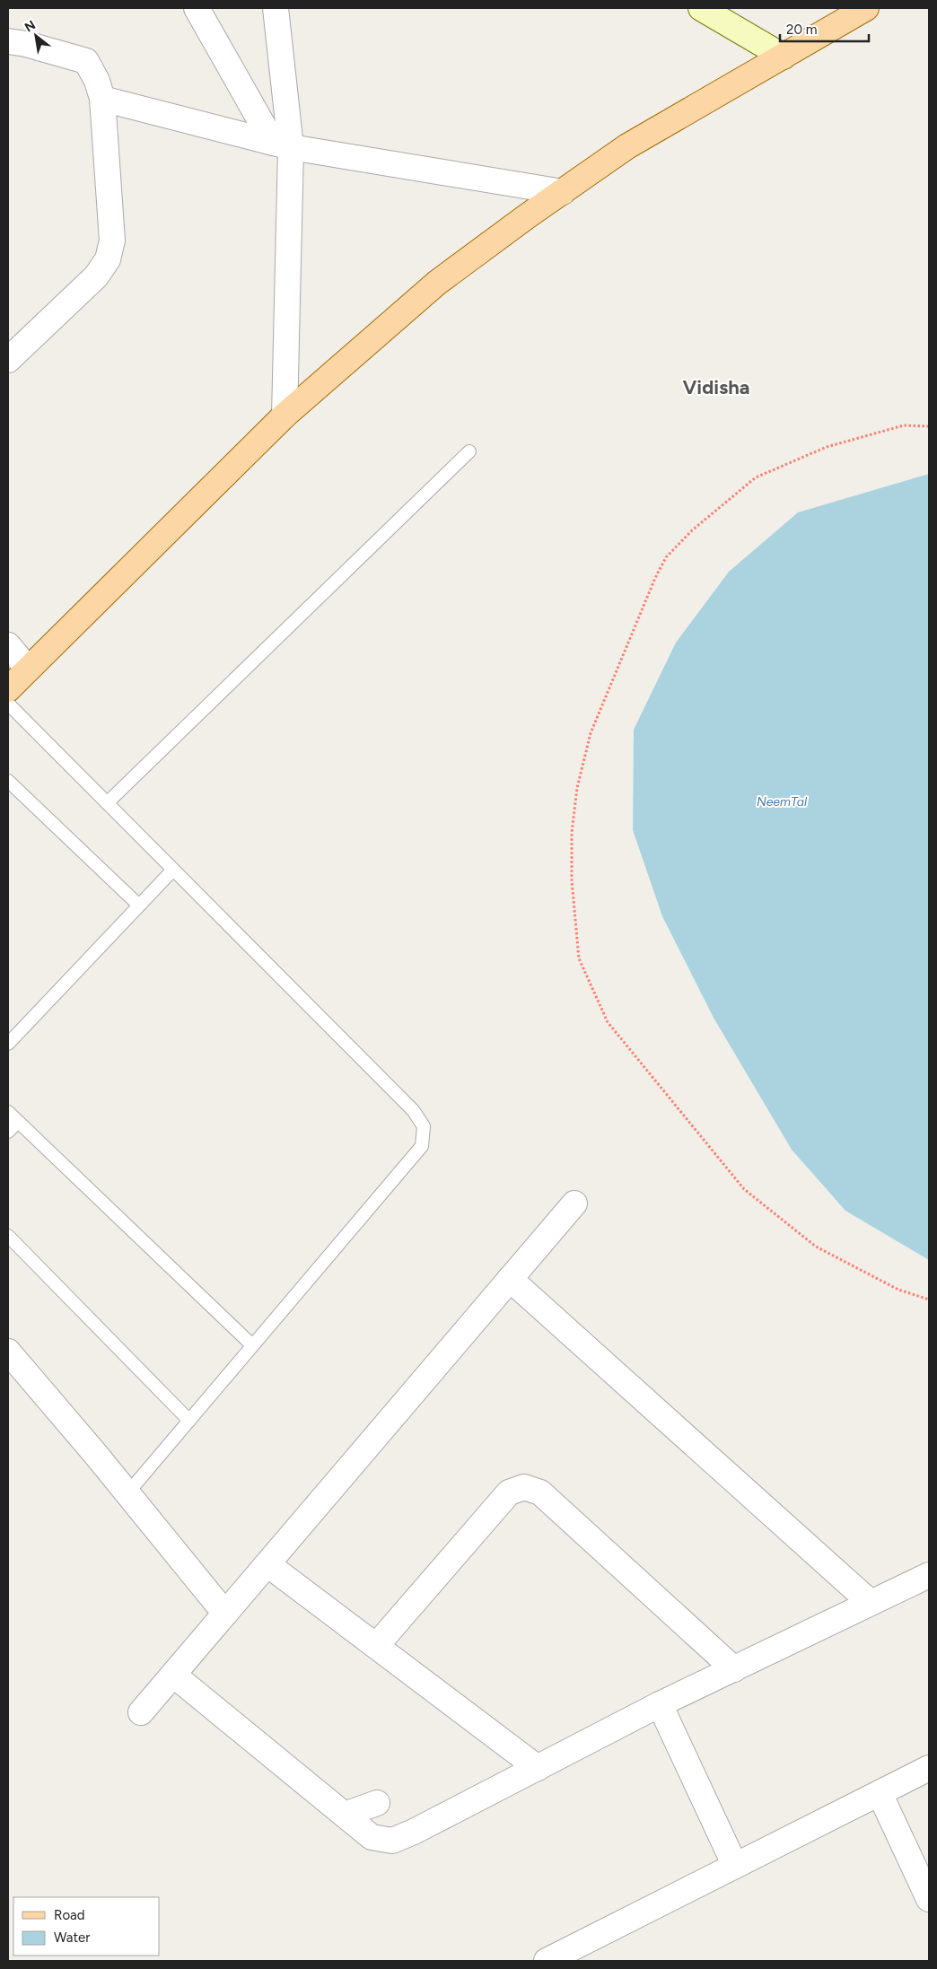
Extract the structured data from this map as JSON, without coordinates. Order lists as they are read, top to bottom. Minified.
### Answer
{"districts":["Vidisha"],"water":["NeemTal"],"legend":["Road","Water"],"scale_bar":"20 m","north":"top left"}
